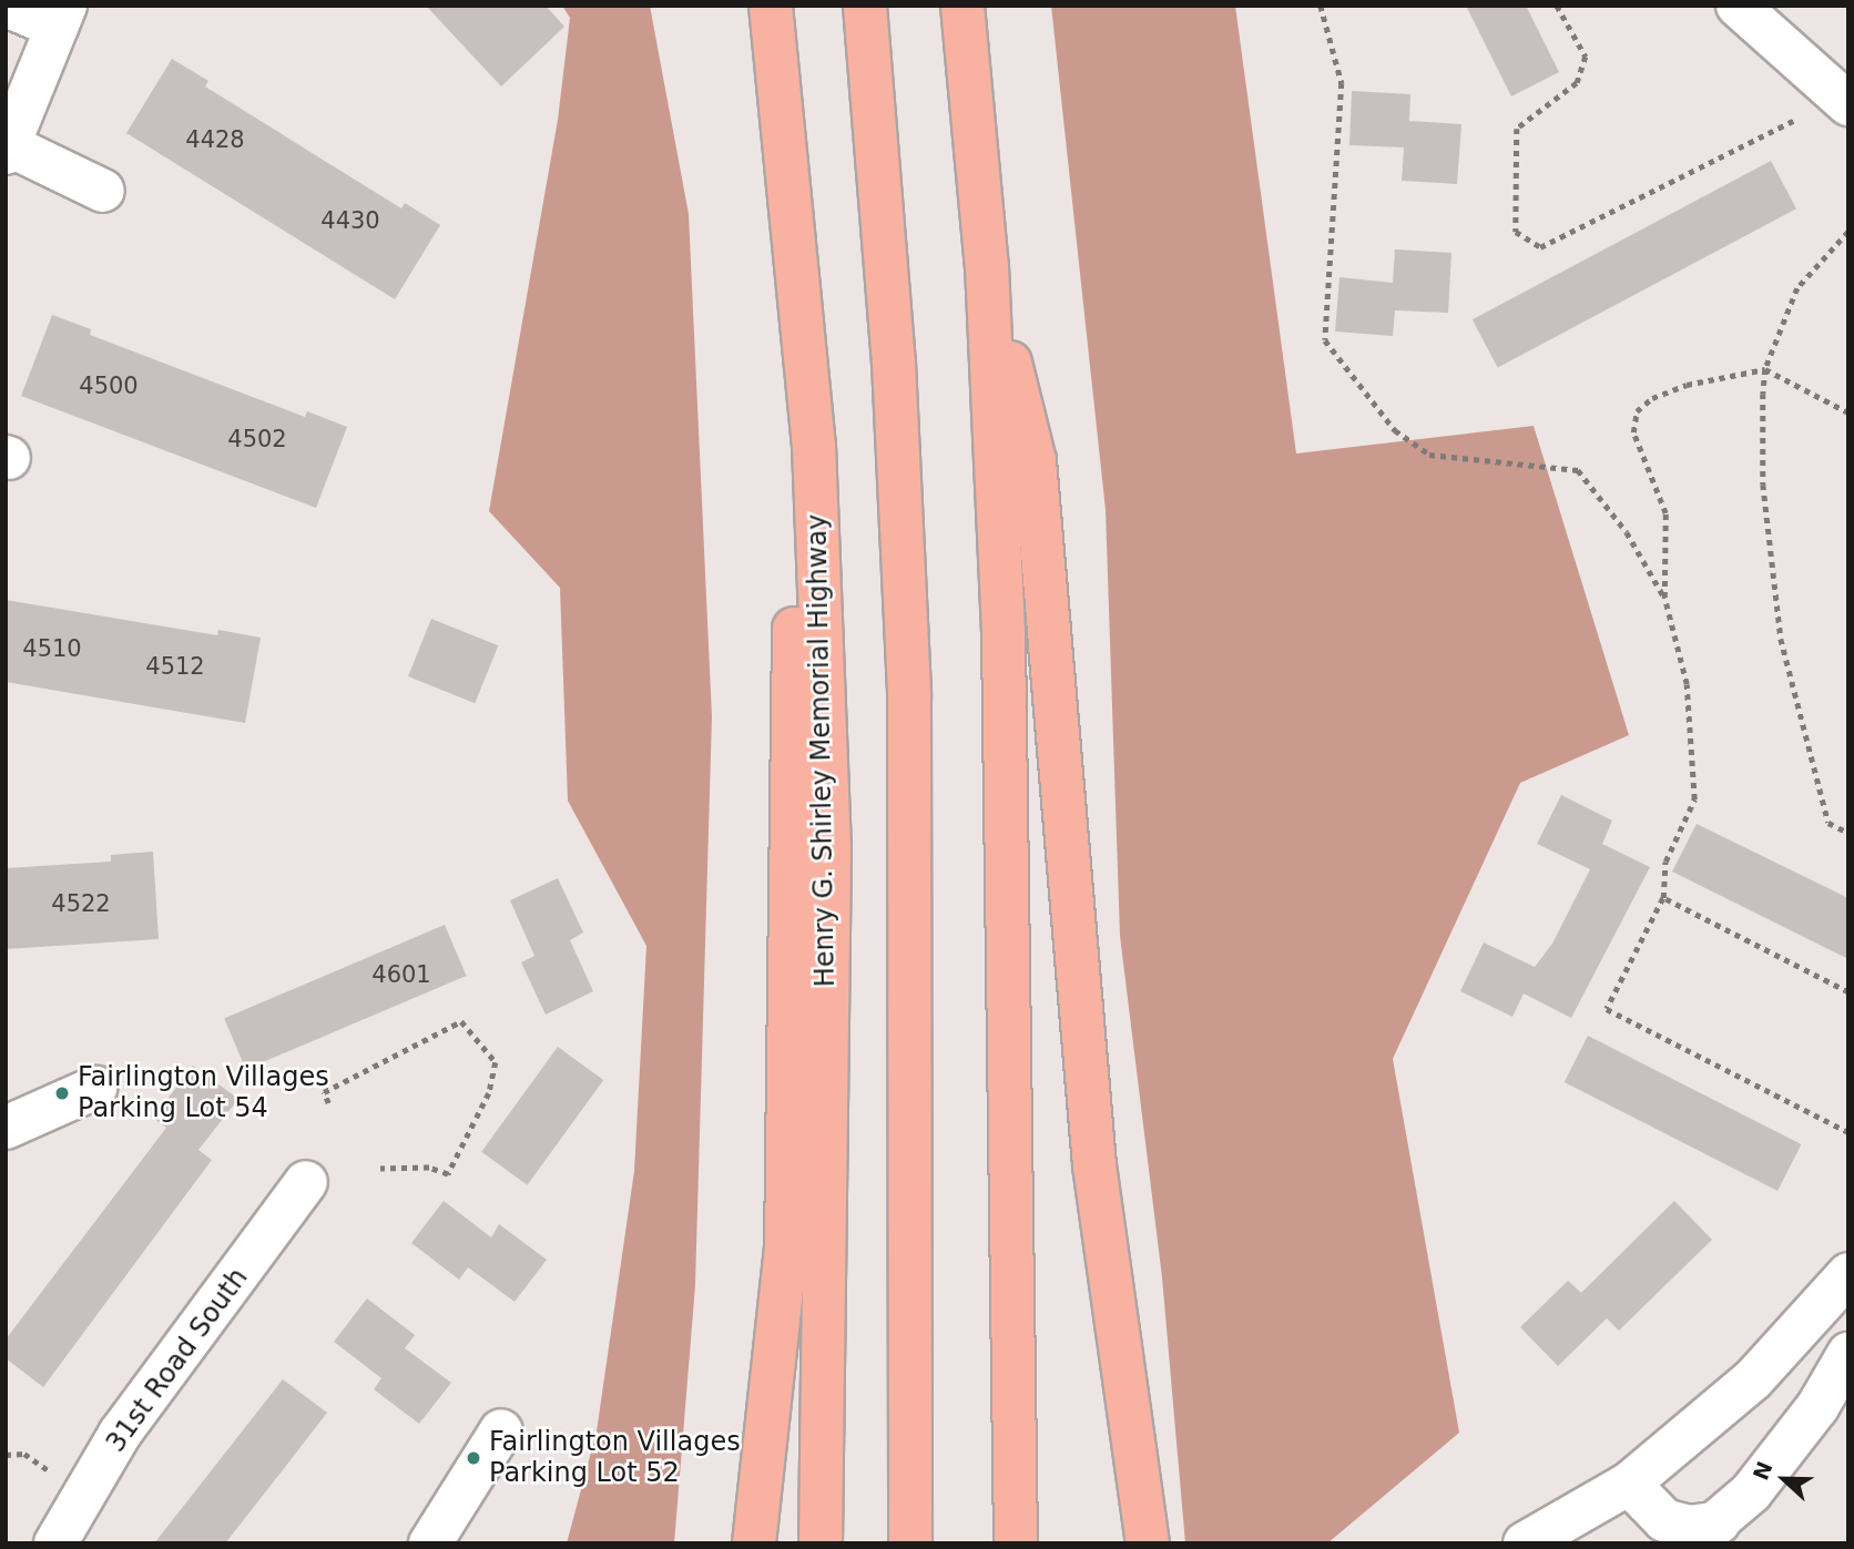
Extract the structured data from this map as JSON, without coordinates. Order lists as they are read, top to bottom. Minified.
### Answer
{"streets":{"highway":["Henry G. Shirley Memorial Highway"],"street":["31st Road South"]},"places":["Fairlington Villages Parking Lot 54","Fairlington Villages Parking Lot 52"],"house_numbers":["4428","4430","4500","4502","4510","4512","4522","4601"],"north":"left"}
